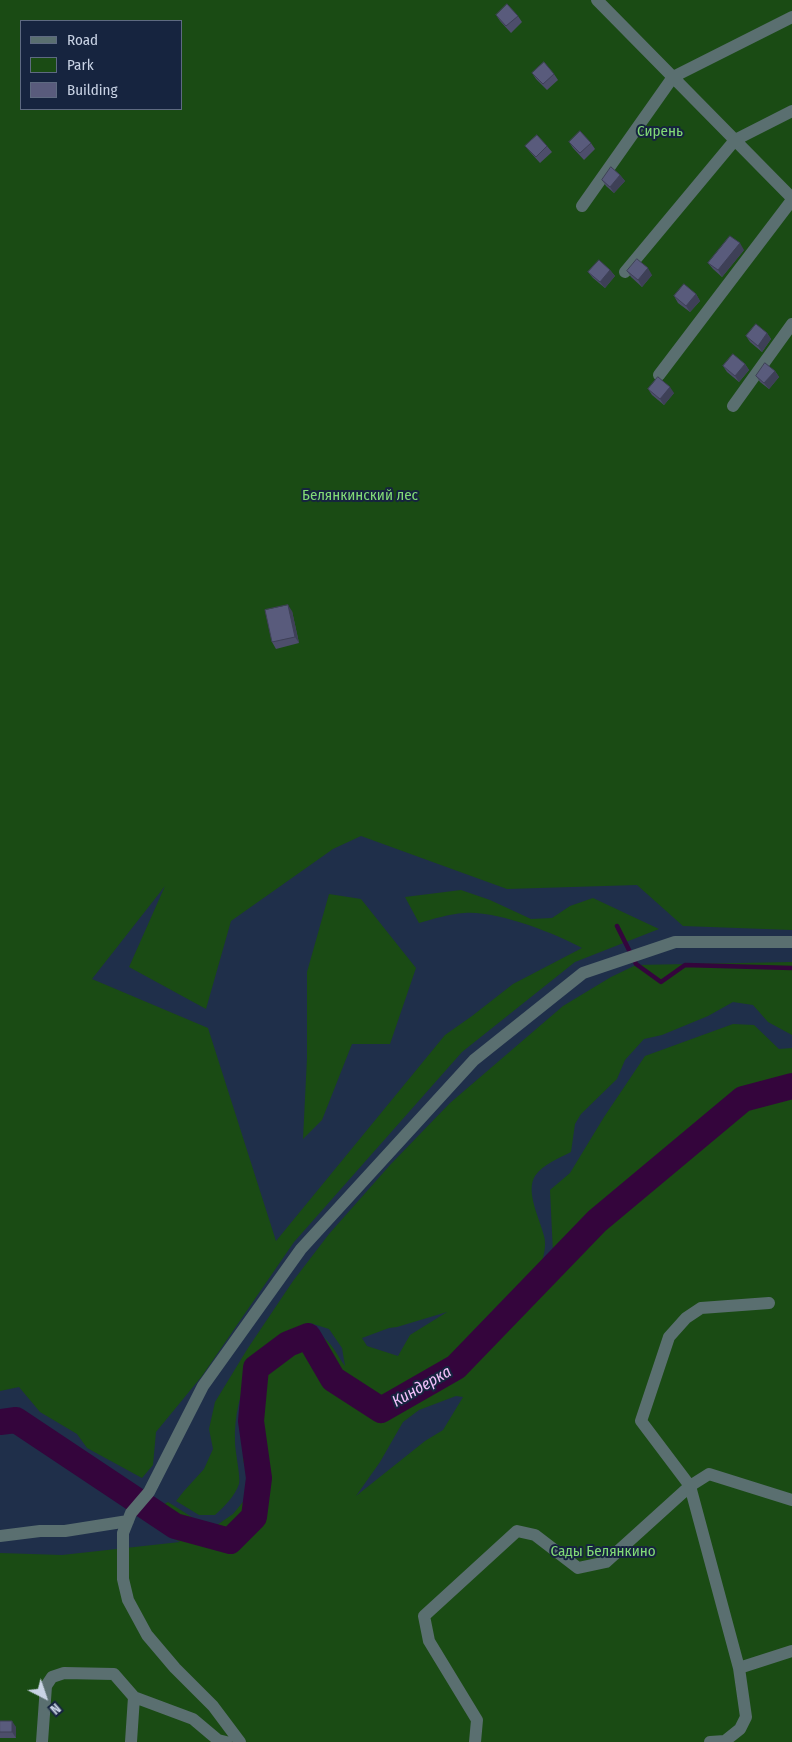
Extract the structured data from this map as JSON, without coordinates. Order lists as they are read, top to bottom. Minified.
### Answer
{"water":["Киндерка"],"parks":["Сирень","Белянкинский лес","Сады Белянкино"],"legend":["Road","Park","Building"],"north":"bottom right"}
